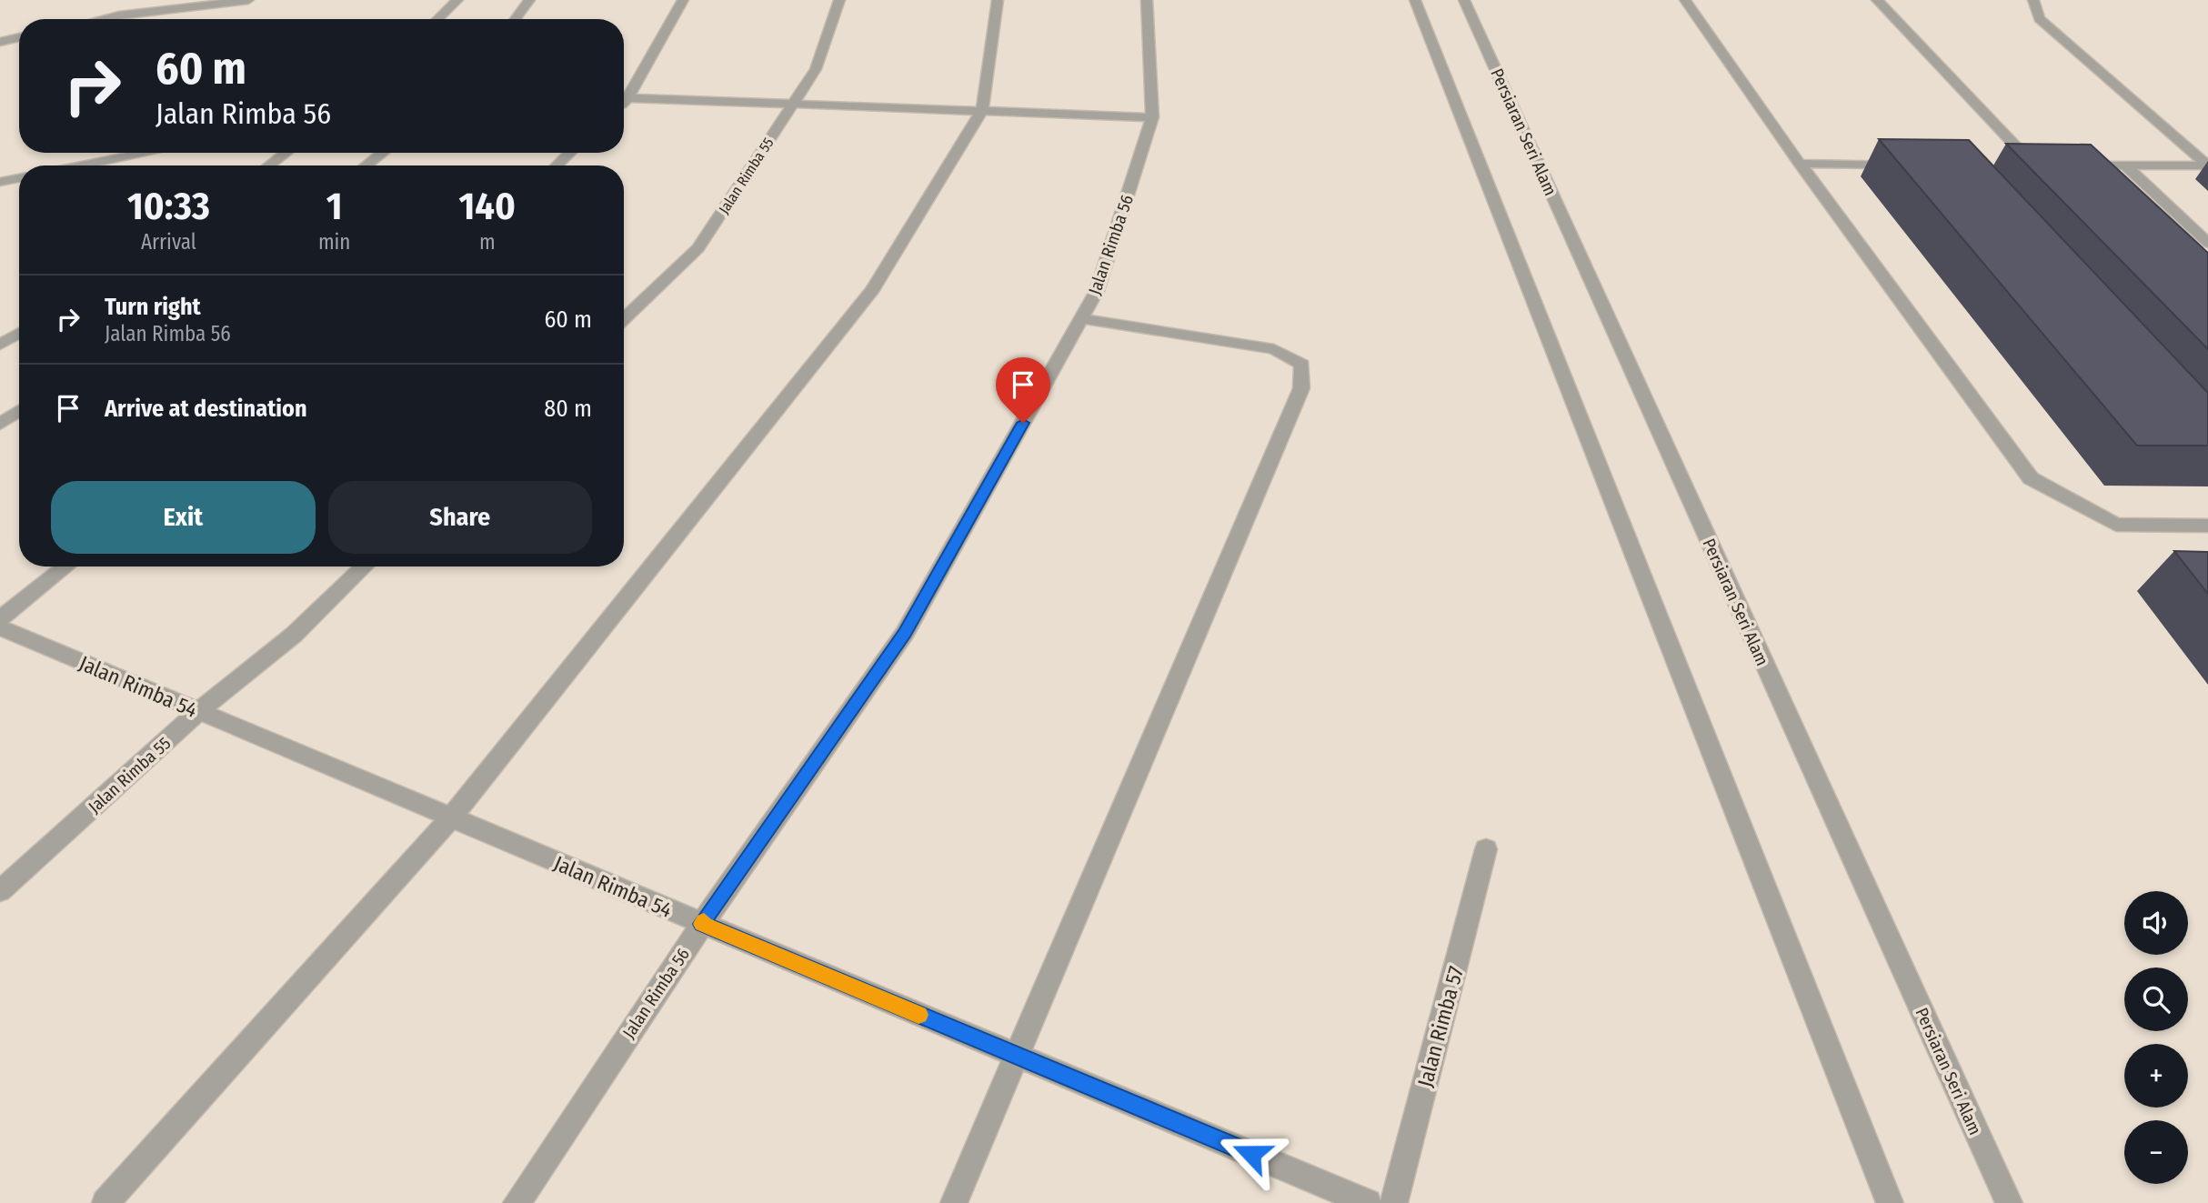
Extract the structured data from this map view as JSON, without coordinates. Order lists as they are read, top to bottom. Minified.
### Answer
{"streets":{"street":["Persiaran Seri Alam","Jalan Rimba 55","Jalan Rimba 56","Jalan Rimba 54","Jalan Rimba 57"]},"crossings":[["Jalan Rimba 55","Jalan Rimba 54"],["Jalan Rimba 56","Jalan Rimba 54"]],"page":{"turn":["60 m","Jalan Rimba 56"],"eta":["10:33","Arrival","1","min","140","m"],"list":[{"name":"Turn right","note":"Jalan Rimba 56","value":"60 m"},{"name":"Arrive at destination","value":"80 m"}],"buttons":["Exit","Share"],"map_buttons":["+","−"]}}
